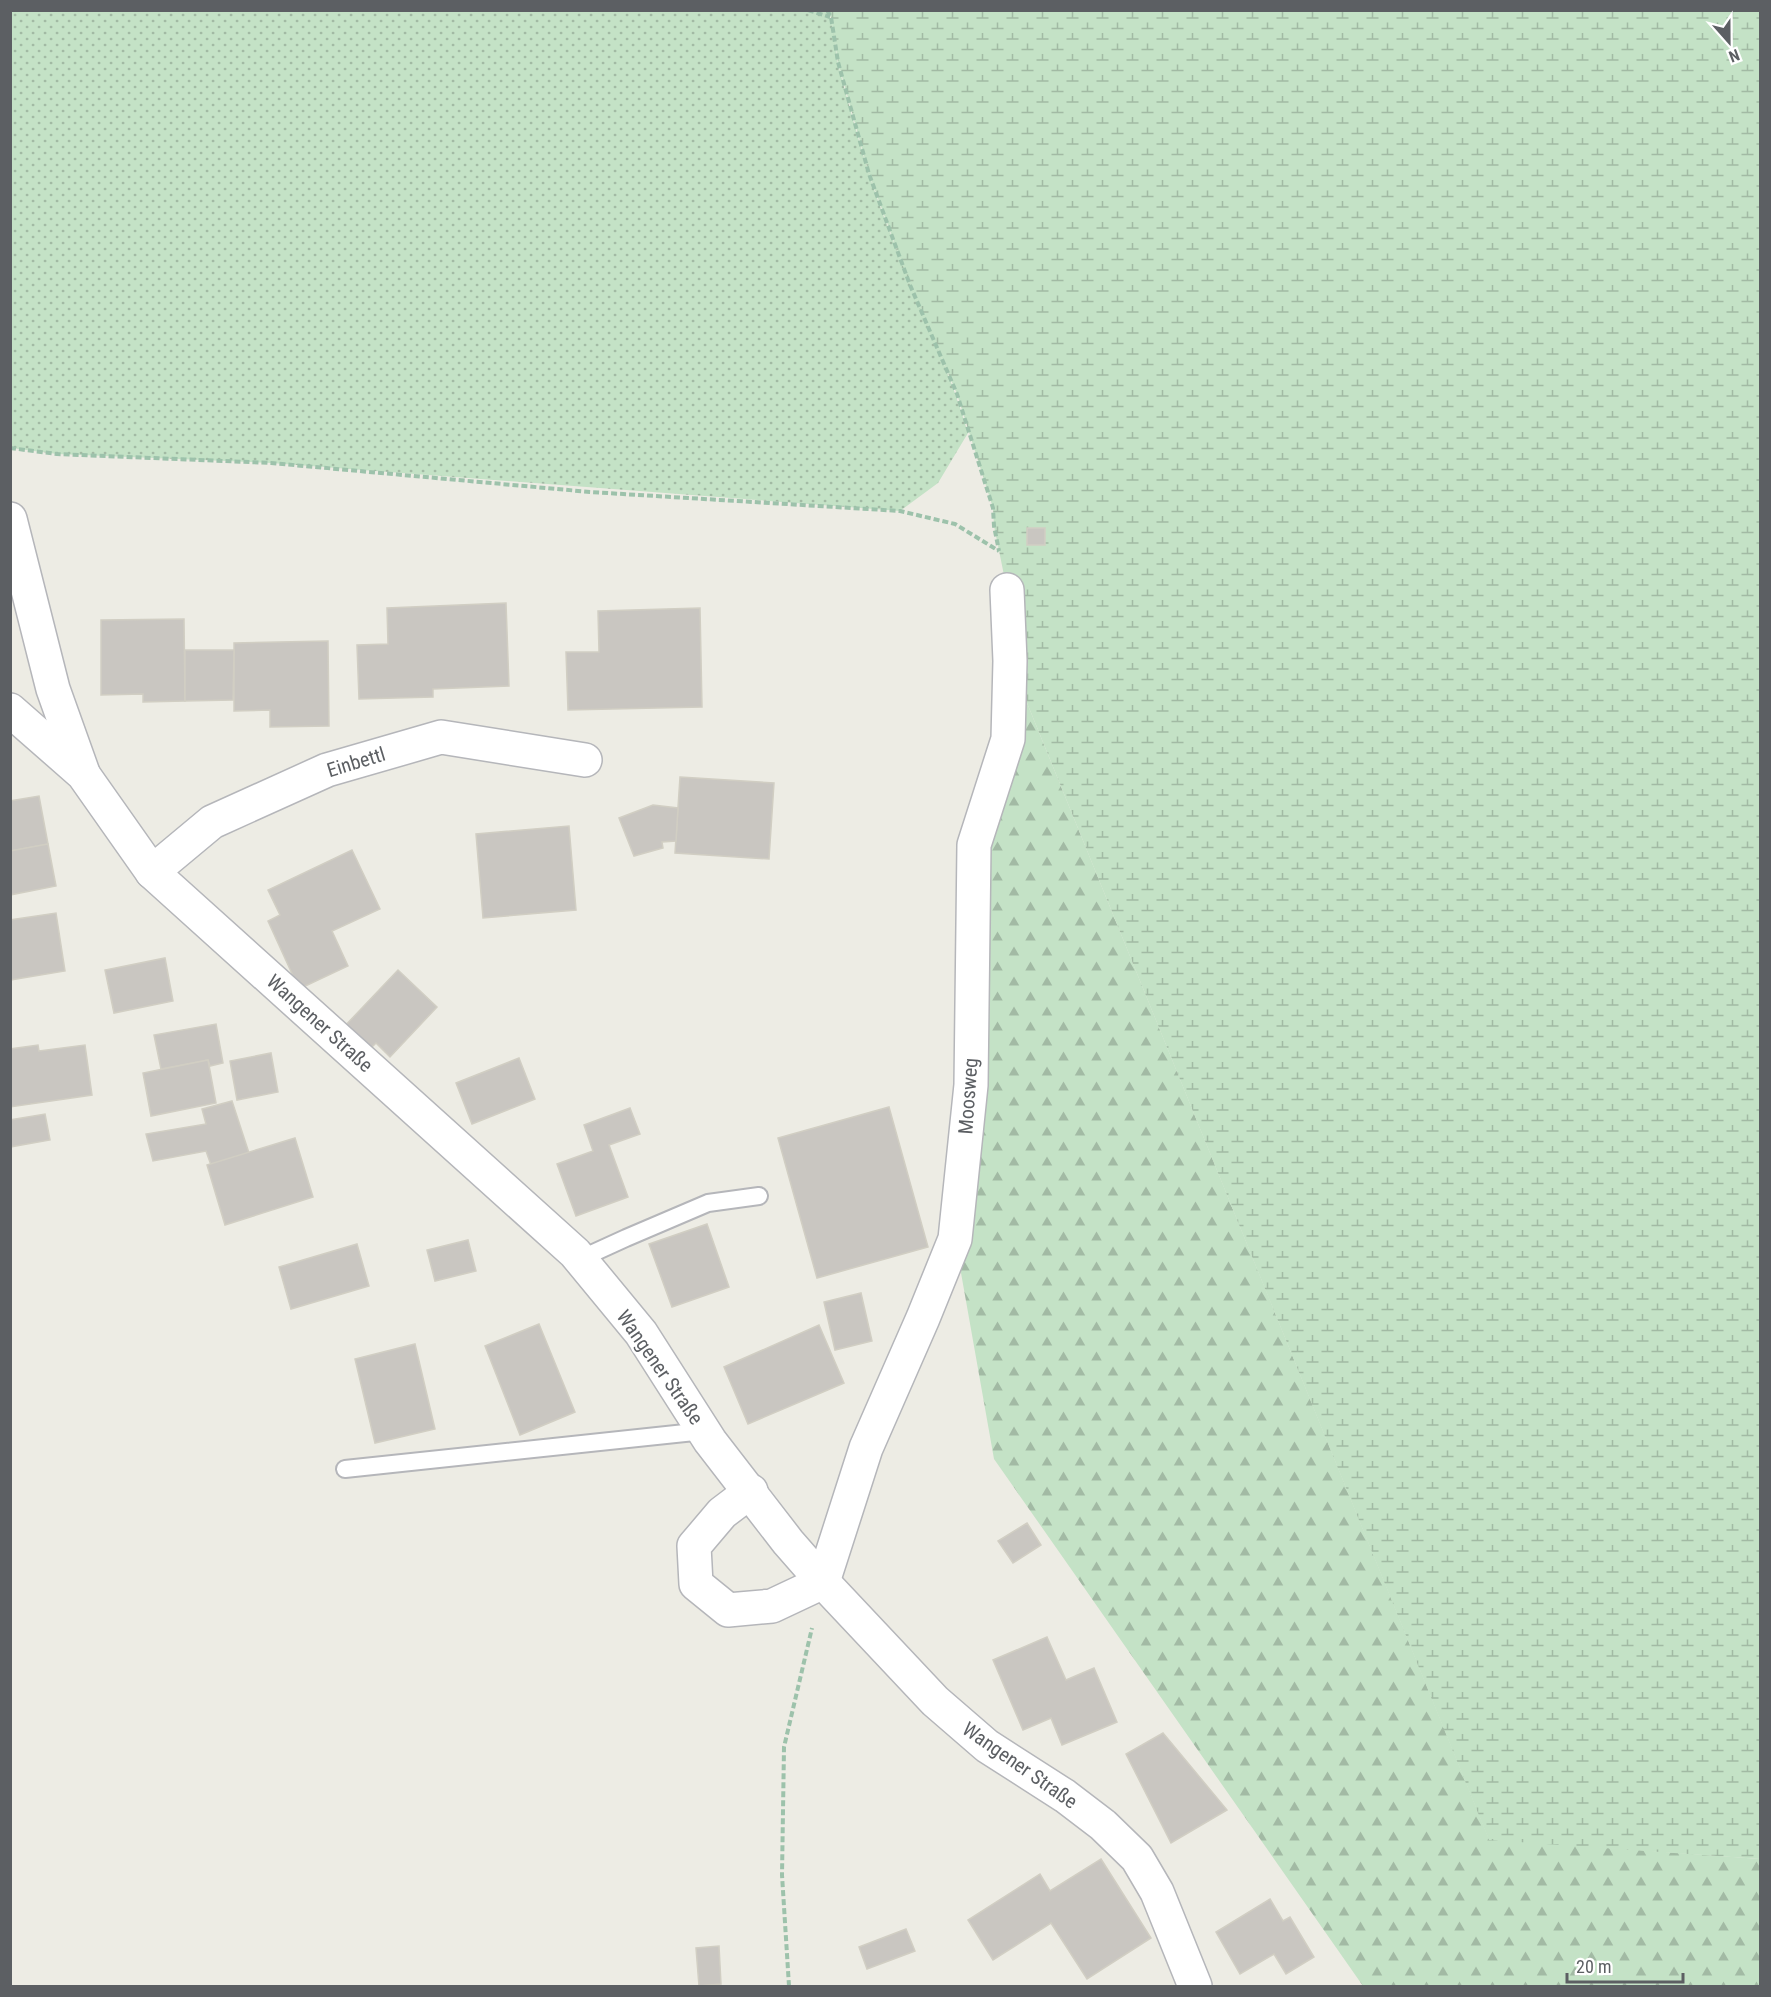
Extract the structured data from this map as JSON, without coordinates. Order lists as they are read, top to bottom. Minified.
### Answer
{"streets":{"street":["Einbettl","Wangener Straße","Moosweg"]},"crossings":[["Einbettl","Wangener Straße"],["Wangener Straße","Moosweg"]],"scale_bar":"20 m","north":"bottom"}
